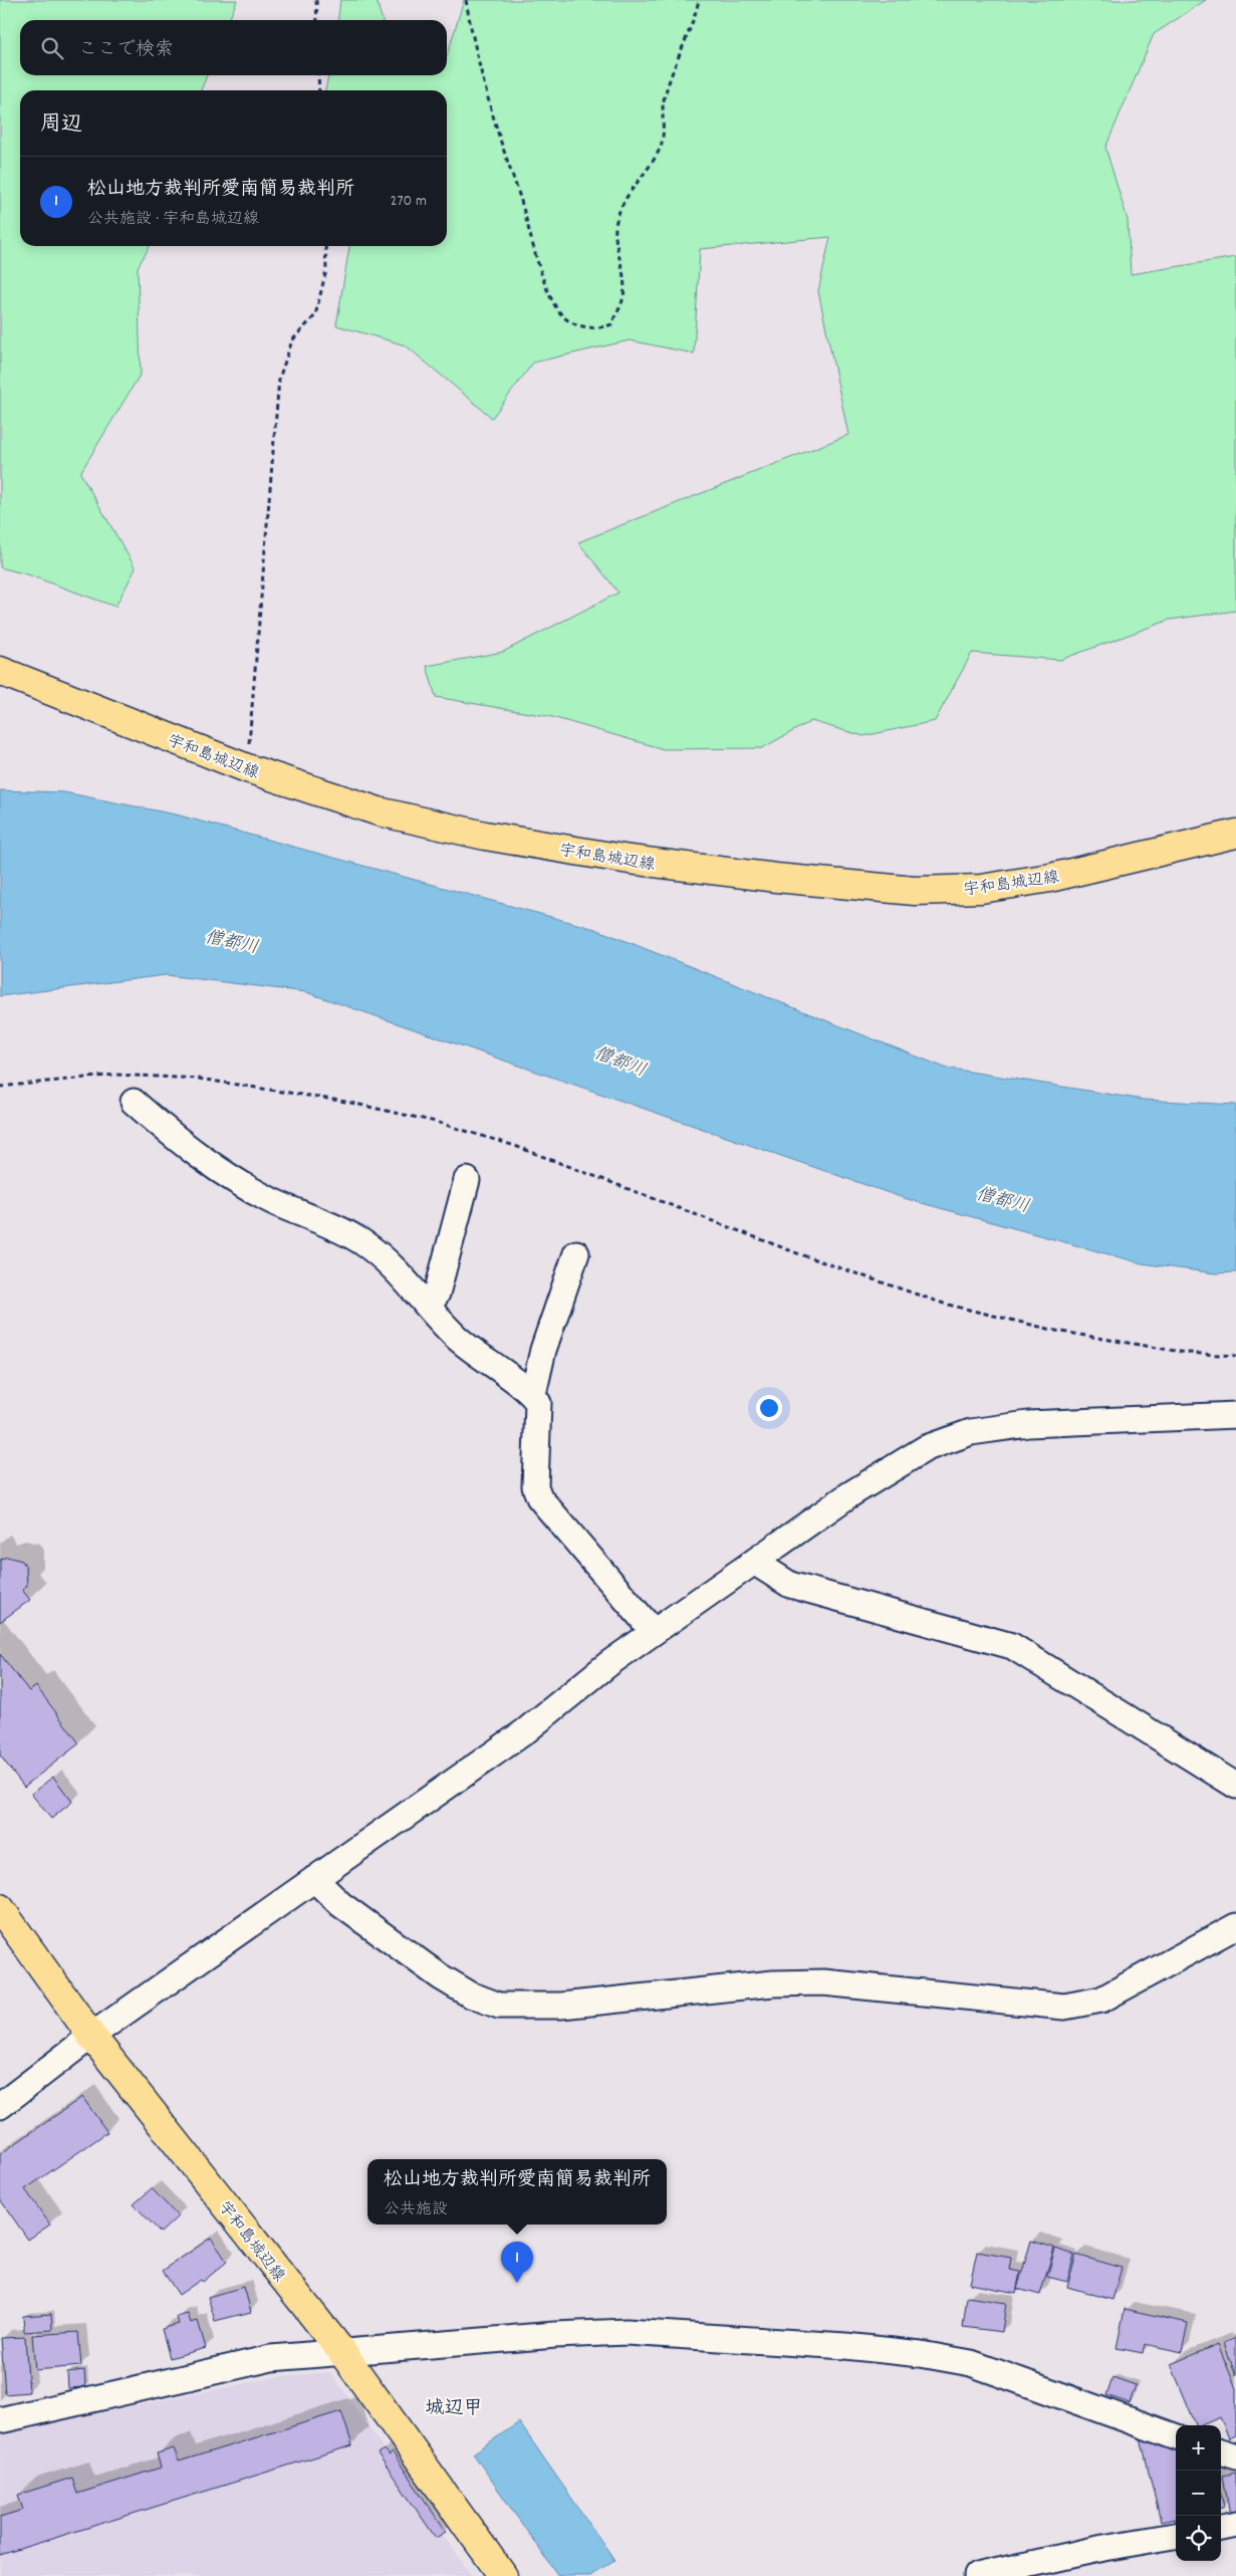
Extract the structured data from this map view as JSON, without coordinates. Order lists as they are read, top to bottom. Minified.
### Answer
{"streets":{"main road":["宇和島城辺線"]},"districts":["城辺甲"],"water":["僧都川"],"page":{"search":"ここで検索","heading":"周辺","list":[{"mark":"1","name":"松山地方裁判所愛南簡易裁判所","note":"公共施設 · 宇和島城辺線","value":"270 m"}],"popup":["松山地方裁判所愛南簡易裁判所","公共施設"],"pins":"1","map_buttons":["+","−"]}}
